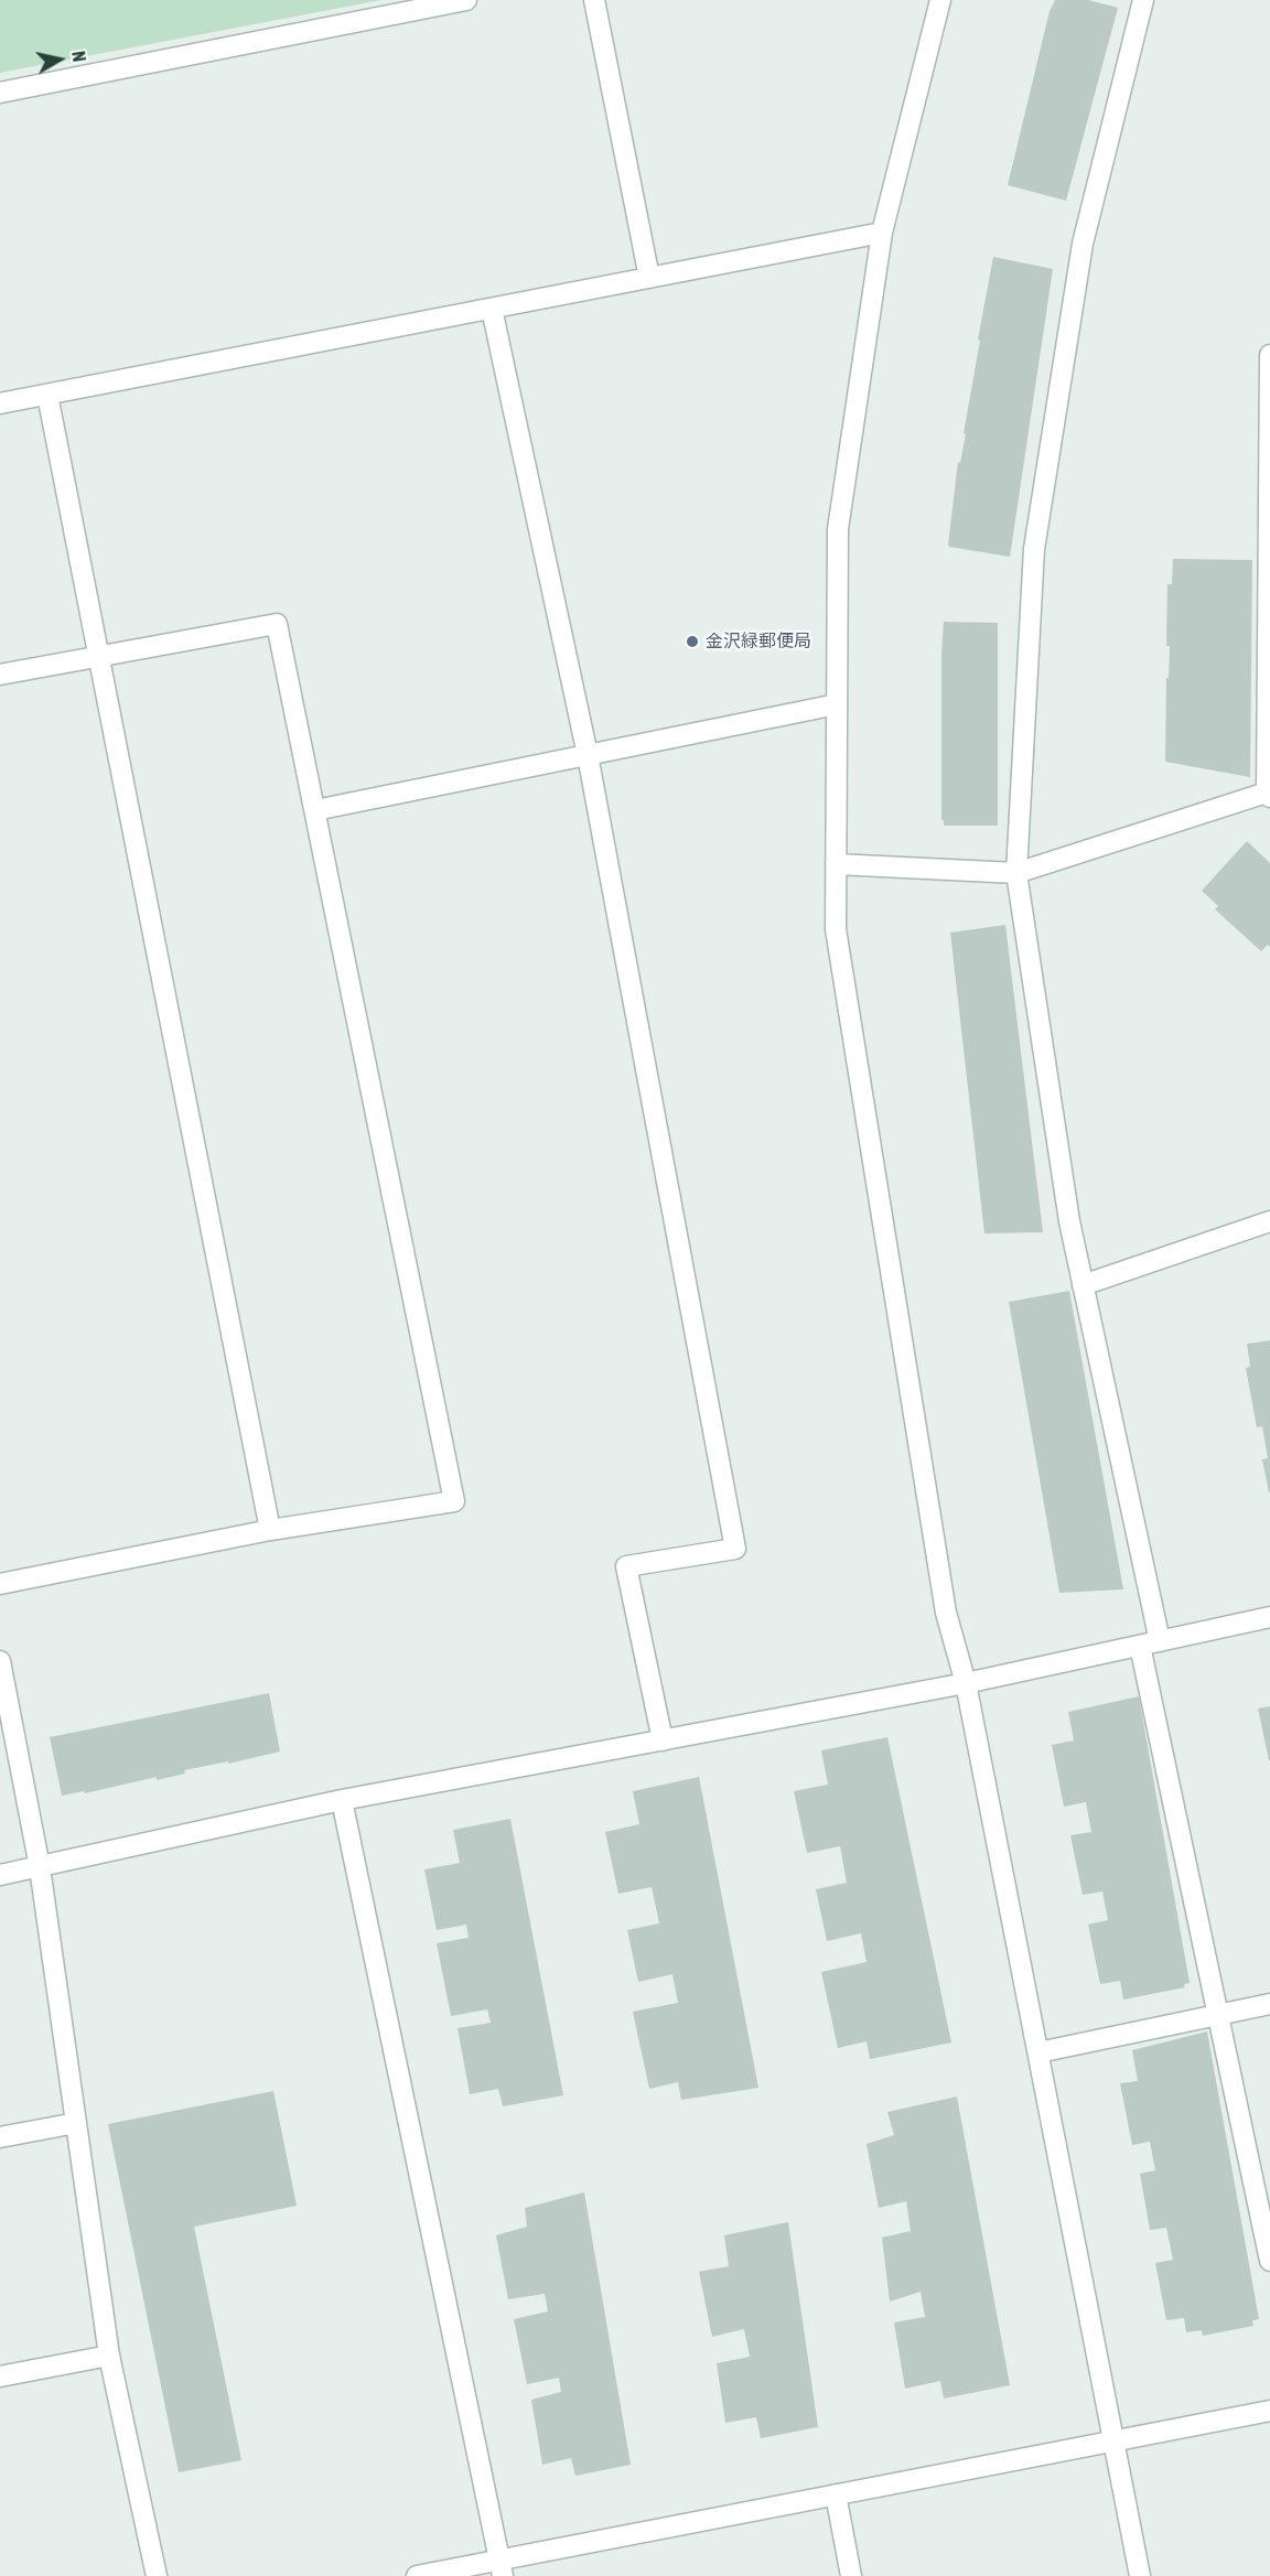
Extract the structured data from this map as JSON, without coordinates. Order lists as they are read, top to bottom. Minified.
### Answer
{"places":["金沢緑郵便局"],"north":"right"}
